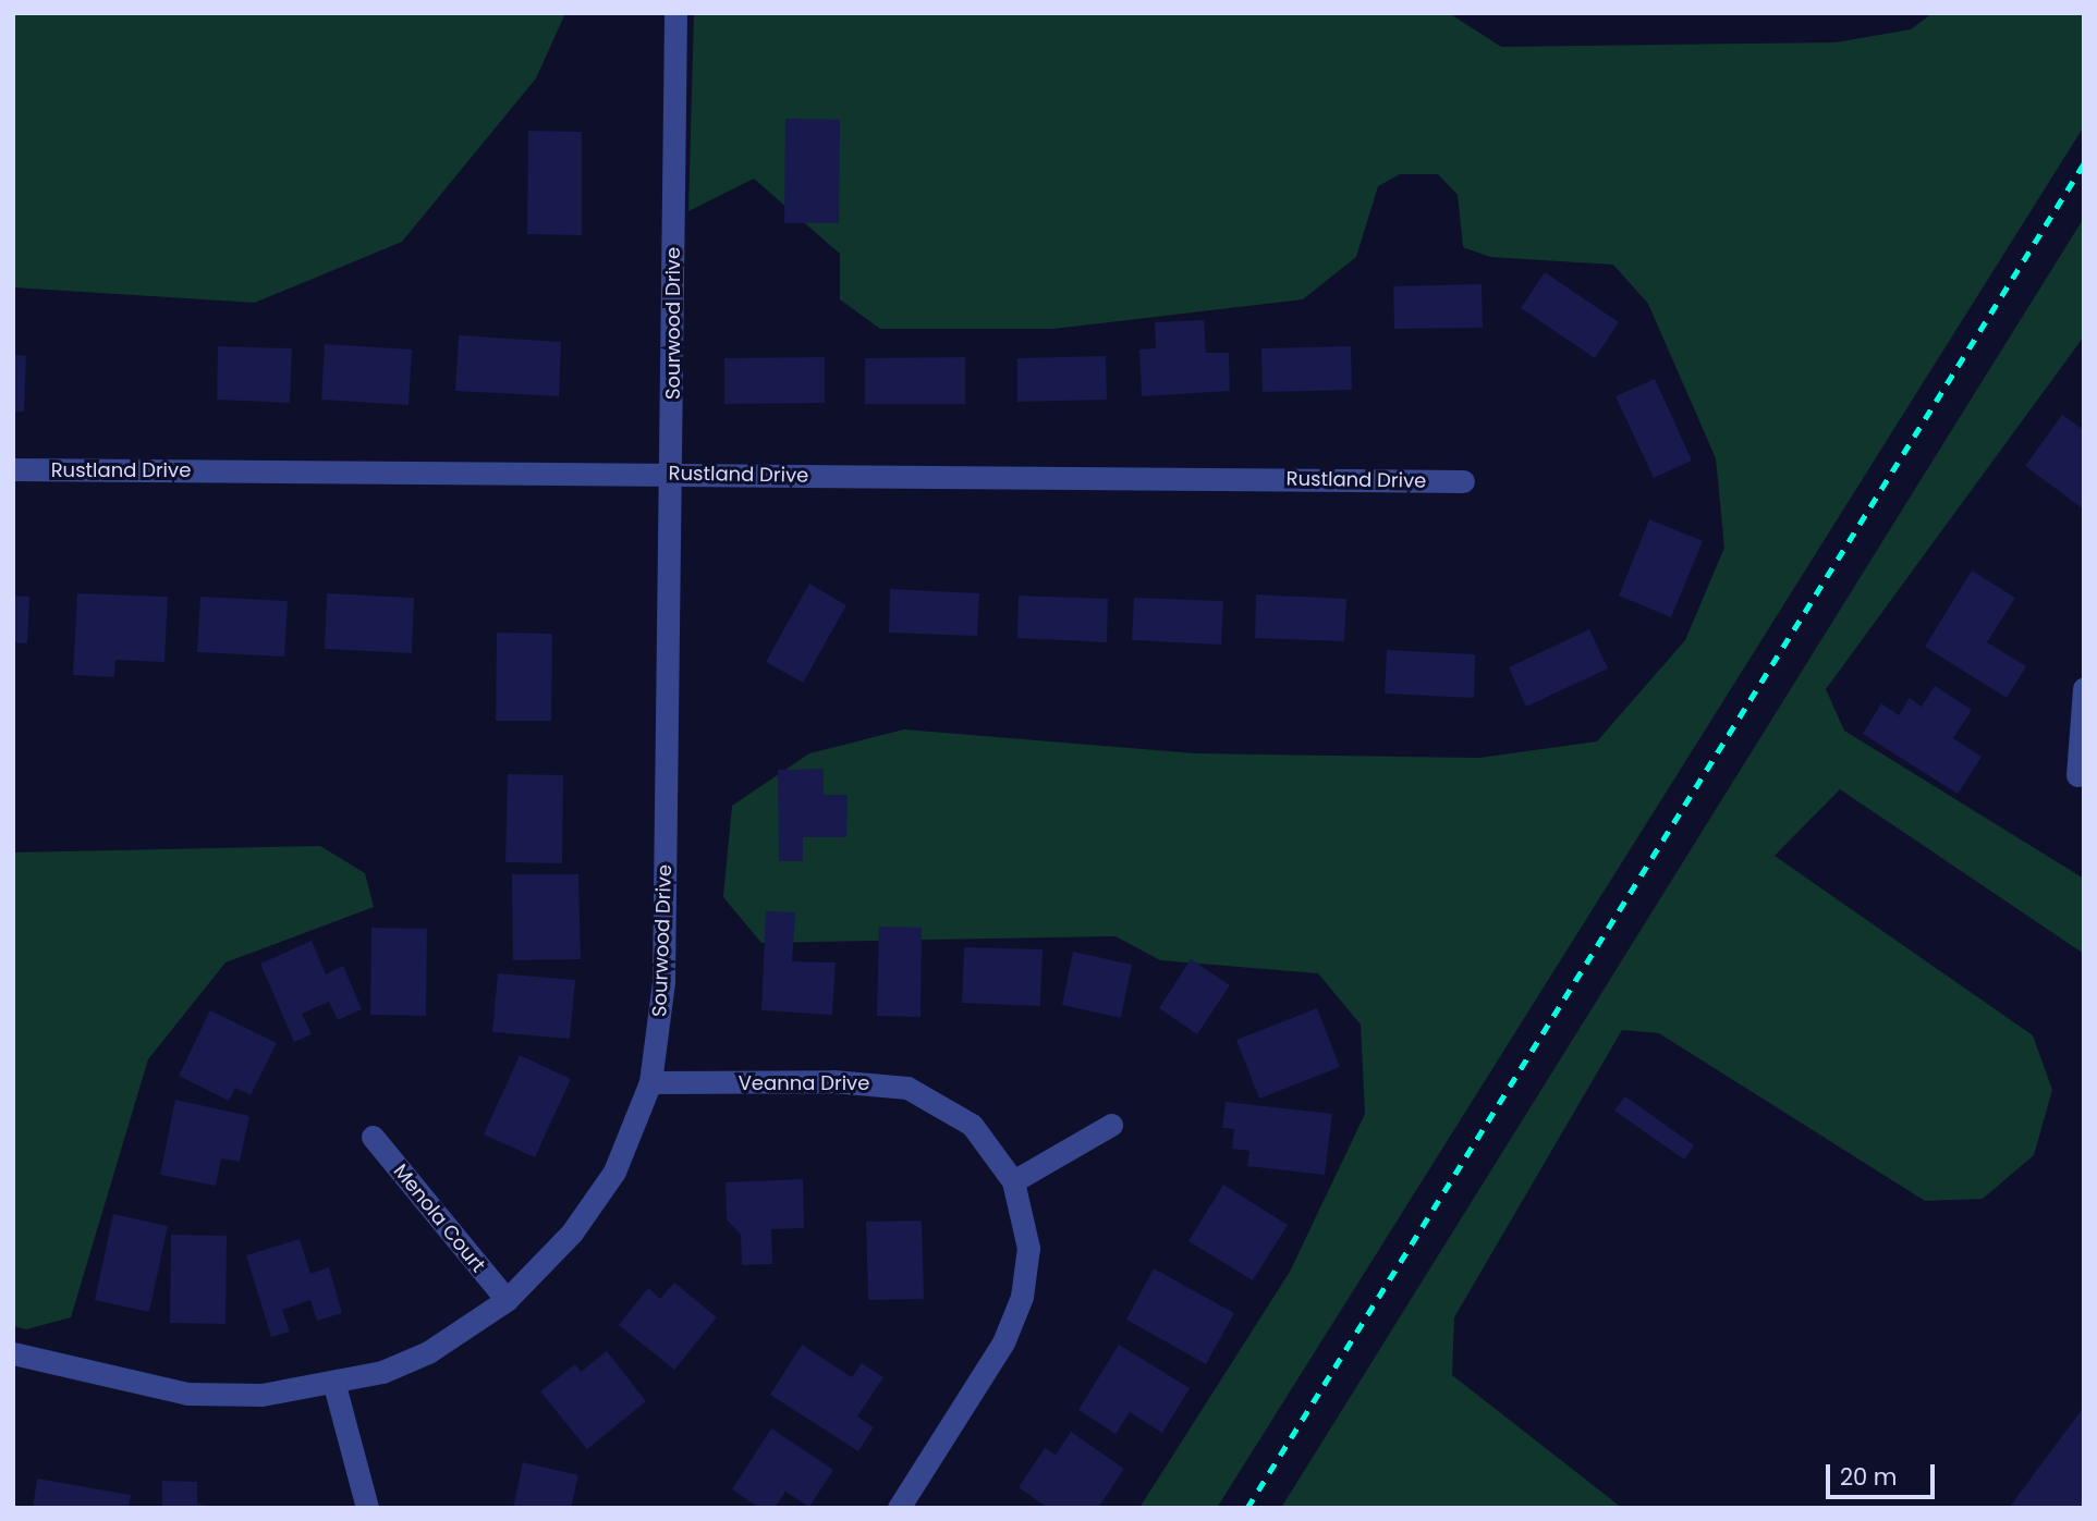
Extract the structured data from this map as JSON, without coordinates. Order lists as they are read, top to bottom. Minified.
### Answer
{"streets":{"street":["Sourwood Drive","Rustland Drive","Veanna Drive","Menola Court"]},"crossings":[["Sourwood Drive","Rustland Drive"],["Sourwood Drive","Veanna Drive"],["Sourwood Drive","Menola Court"]],"scale_bar":"20 m"}
